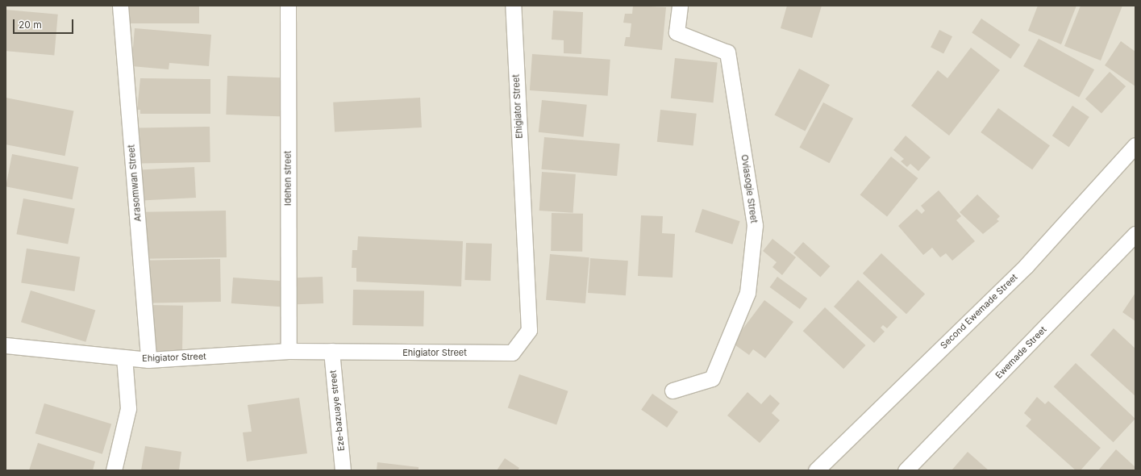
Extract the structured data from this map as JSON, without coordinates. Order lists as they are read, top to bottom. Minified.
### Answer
{"streets":{"street":["Ehigiator Street","Idehen street","Arasomwan Street","Oviasogie Street","Second Ewemade Street","Ewemade Street","Eze-bazuaye street"]},"crossings":[["Ehigiator Street","Idehen street"],["Ehigiator Street","Arasomwan Street"],["Ehigiator Street","Eze-bazuaye street"]],"scale_bar":"20 m"}
